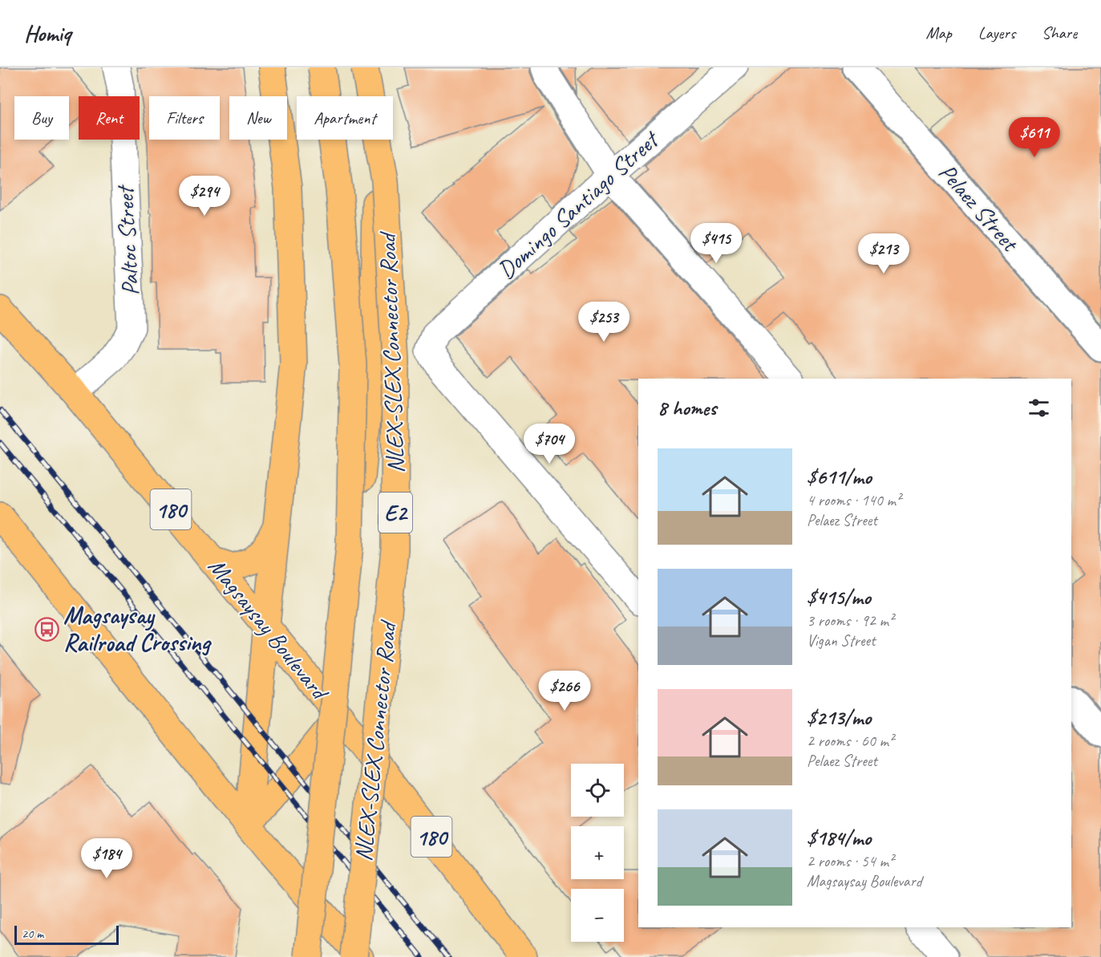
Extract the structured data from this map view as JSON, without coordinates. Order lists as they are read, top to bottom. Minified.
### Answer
{"streets":{"main road":["NLEX-SLEX Connector Road","180","E2","Magsaysay Boulevard"],"street":["Domingo Santiago Street","Pelaez Street","Paltoc Street"]},"crossings":[["Paltoc Street","Magsaysay Boulevard"]],"places":{"bus stop":["Magsaysay Railroad Crossing"]},"scale_bar":"20 m","page":{"header":"Homiq","nav":["Map","Layers","Share"],"chip":["Buy","Rent","Filters","New","Apartment"],"price":["$611","$294","$415","$213","$253","$704","$266","$184"],"heading":"8 homes","list":[{"name":"$611/mo","note":"4 rooms · 140 m² · Pelaez Street"},{"name":"$415/mo","note":"3 rooms · 92 m² · Vigan Street"},{"name":"$213/mo","note":"2 rooms · 60 m² · Pelaez Street"},{"name":"$184/mo","note":"2 rooms · 54 m² · Magsaysay Boulevard"}],"map_buttons":["+","−"],"scale":"20 m"}}
